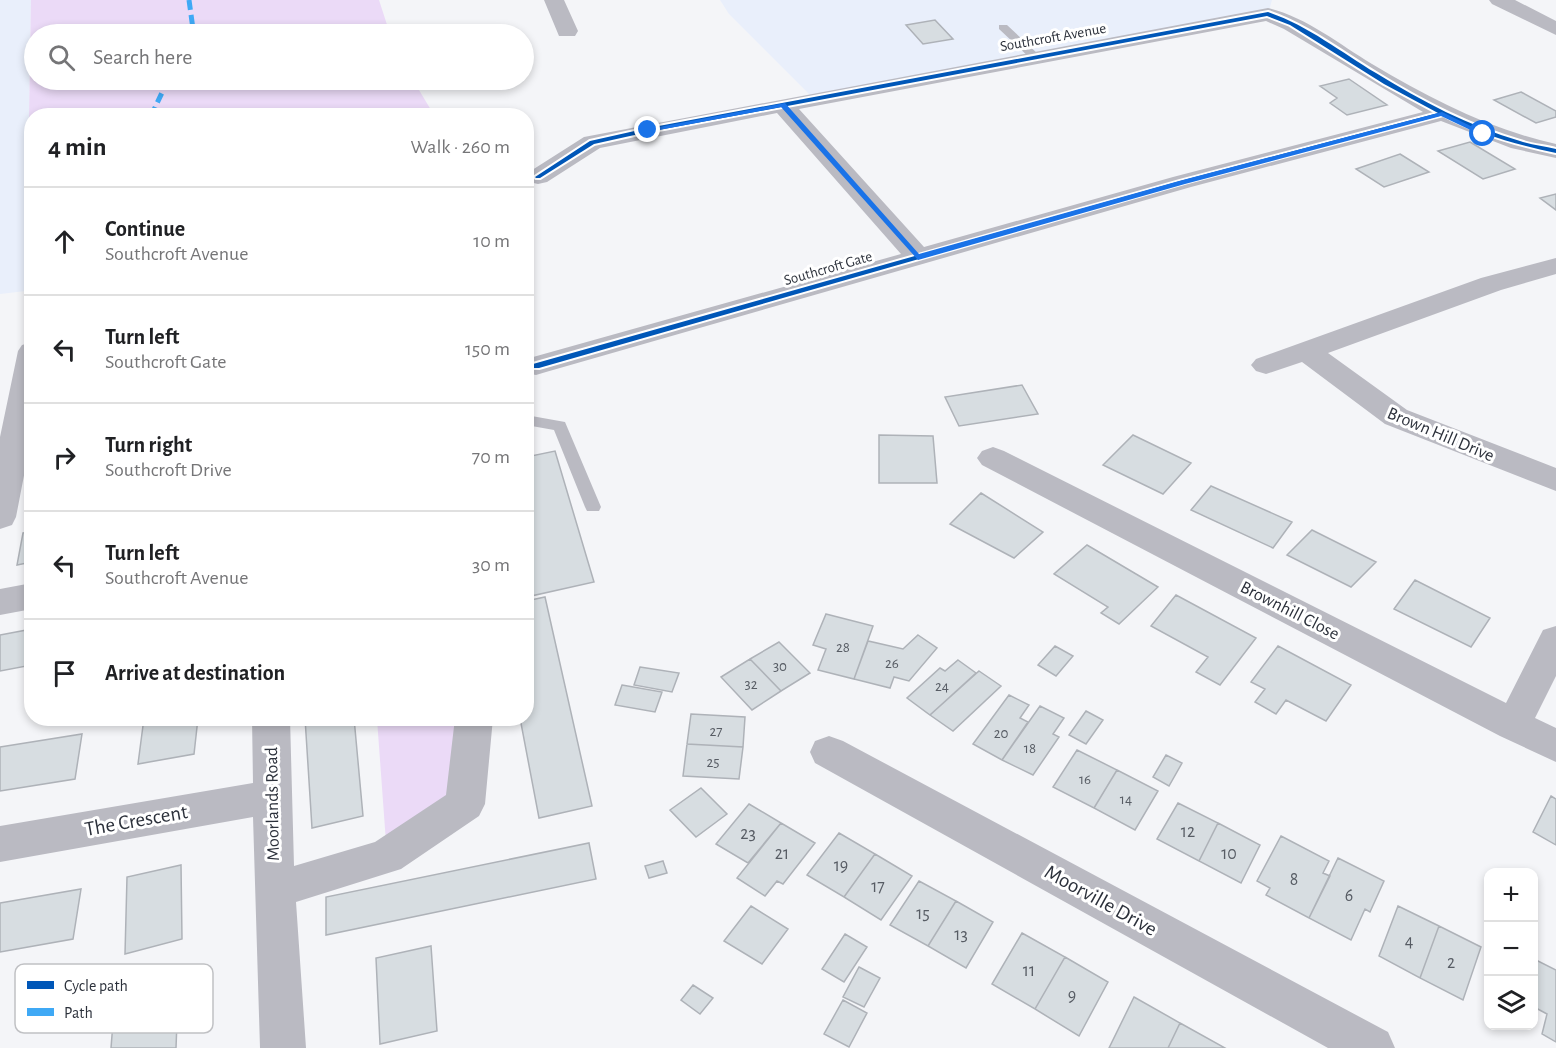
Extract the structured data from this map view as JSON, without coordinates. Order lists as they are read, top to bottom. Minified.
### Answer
{"streets":{"street":["Southcroft Avenue","Southcroft Gate","Brown Hill Drive","Brownhill Close","Moorlands Road","The Crescent","Moorville Drive"]},"crossings":[["Southcroft Avenue","Southcroft Gate"],["Moorlands Road","The Crescent"]],"house_numbers":["28","26","30","32","24","27","20","18","25","16","14","12","23","21","10","19","8","17","6","15","13","4","2","11","9"],"legend":["Cycle path","Path"],"page":{"search":"Search here","heading":["4 min","Walk · 260 m"],"list":[["Continue","Southcroft Avenue","10 m"],["Turn left","Southcroft Gate","150 m"],["Turn right","Southcroft Drive","70 m"],["Turn left","Southcroft Avenue","30 m"],"Arrive at destination"],"map_buttons":["+","−"]}}
